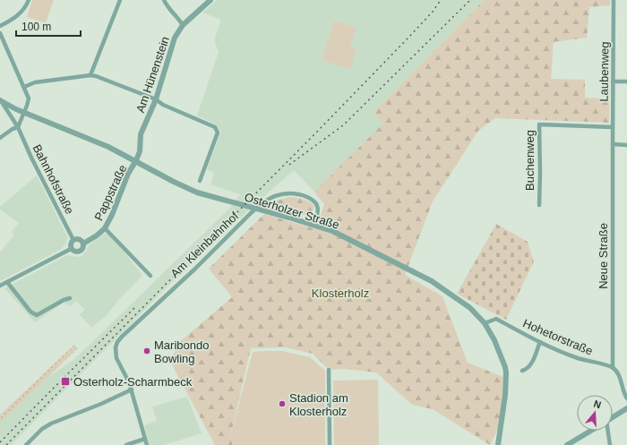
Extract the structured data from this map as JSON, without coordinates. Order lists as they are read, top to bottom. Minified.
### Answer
{"streets":{"street":["Laubenweg","Am Hünenstein","Buchenweg","Bahnhofstraße","Pappstraße","Osterholzer Straße","Am Kleinbahnhof","Neue Straße","Hohetorstraße"]},"crossings":[["Laubenweg","Buchenweg"],["Laubenweg","Neue Straße"],["Am Hünenstein","Pappstraße"],["Am Hünenstein","Osterholzer Straße"],["Bahnhofstraße","Pappstraße"],["Bahnhofstraße","Osterholzer Straße"],["Pappstraße","Osterholzer Straße"],["Osterholzer Straße","Am Kleinbahnhof"],["Osterholzer Straße","Hohetorstraße"],["Neue Straße","Hohetorstraße"]],"parks":["Klosterholz"],"places":{"other":["Maribondo Bowling","Stadion am Klosterholz"],"transit":["Osterholz-Scharmbeck"]},"scale_bar":"100 m","north":"top"}
